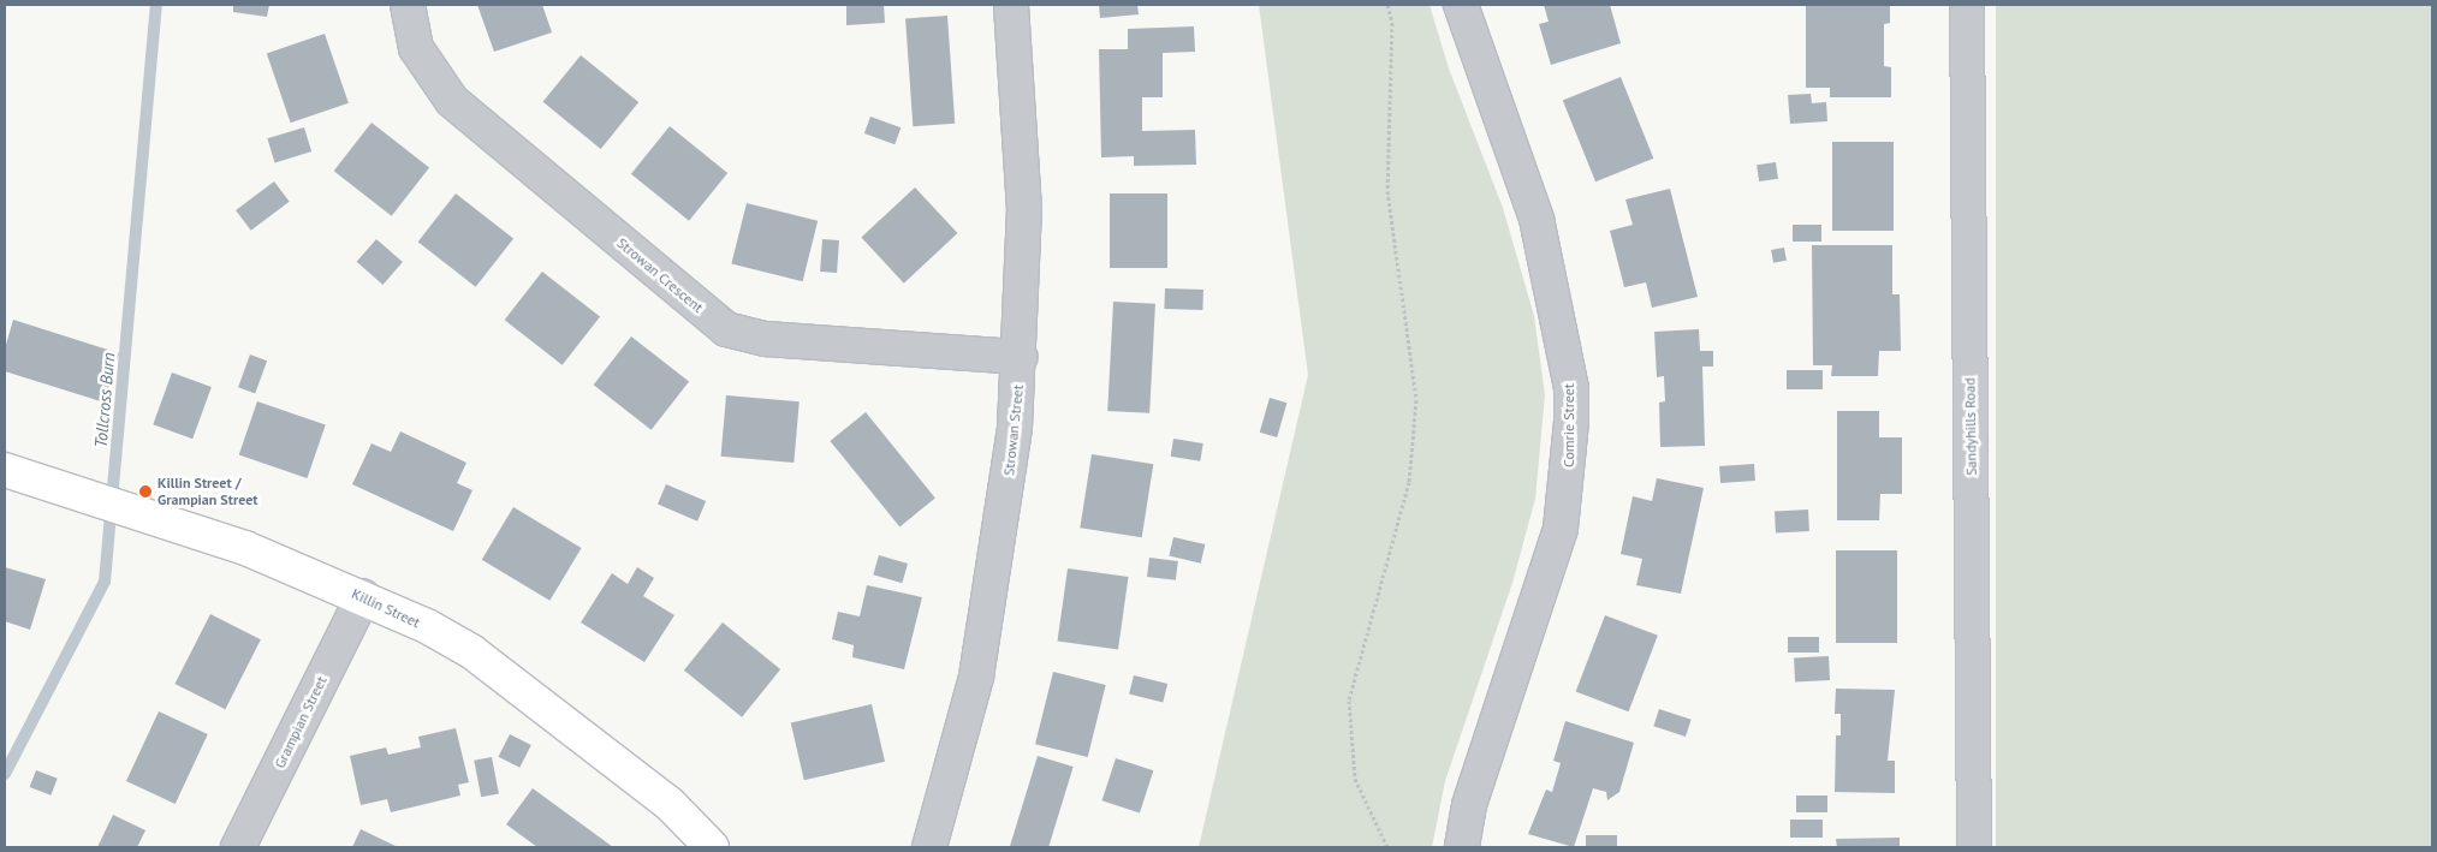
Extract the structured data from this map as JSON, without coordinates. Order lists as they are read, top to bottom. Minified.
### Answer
{"streets":{"main road":["Killin Street"],"street":["Strowan Crescent","Comrie Street","Sandyhills Road","Strowan Street","Grampian Street"]},"crossings":[["Strowan Crescent","Strowan Street"],["Killin Street","Grampian Street"]],"water":["Tollcross Burn"],"places":["Killin Street / Grampian Street"]}
